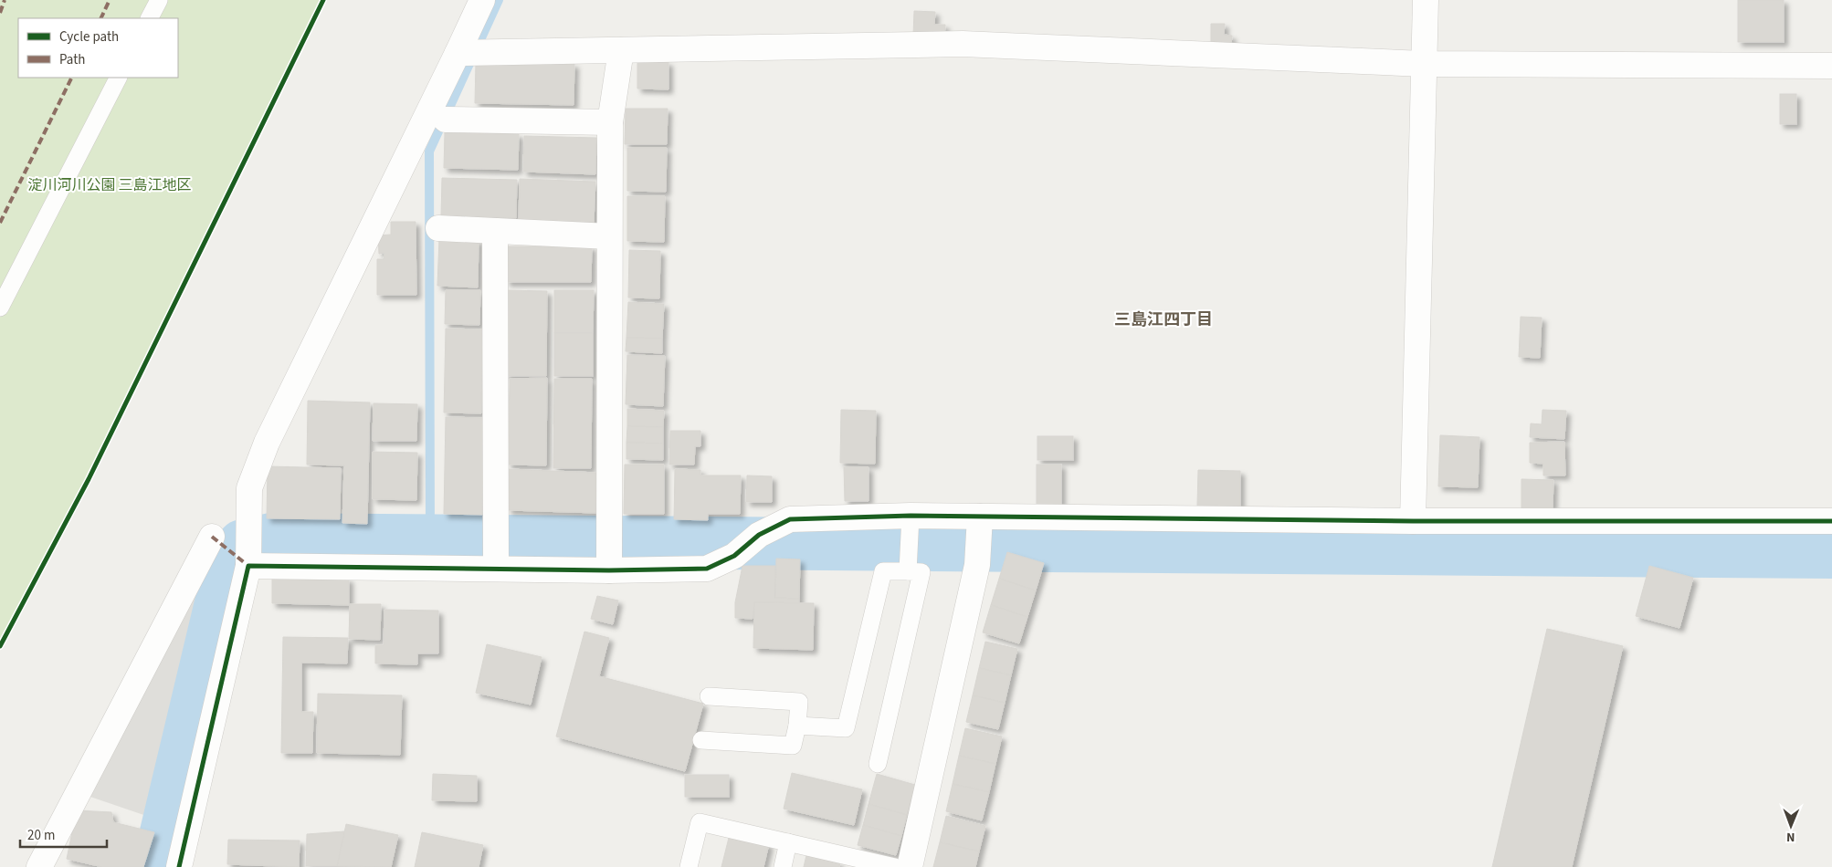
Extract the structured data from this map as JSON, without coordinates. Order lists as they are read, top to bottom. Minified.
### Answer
{"districts":["三島江四丁目"],"parks":["淀川河川公園 三島江地区"],"legend":["Cycle path","Path"],"scale_bar":"20 m","north":"bottom"}
